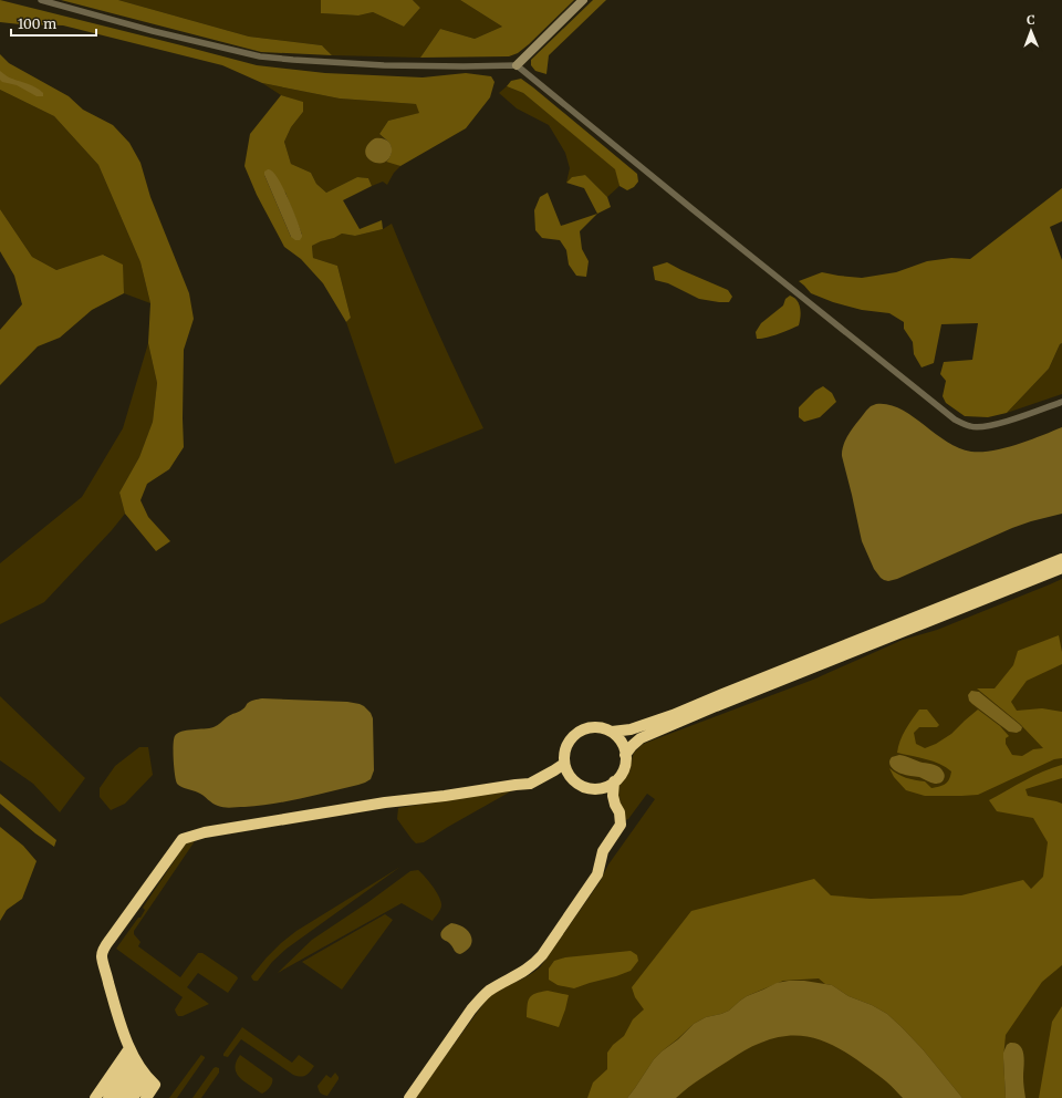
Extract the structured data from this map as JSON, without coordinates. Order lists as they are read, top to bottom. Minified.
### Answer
{"scale_bar":"100 m","north":"top"}
